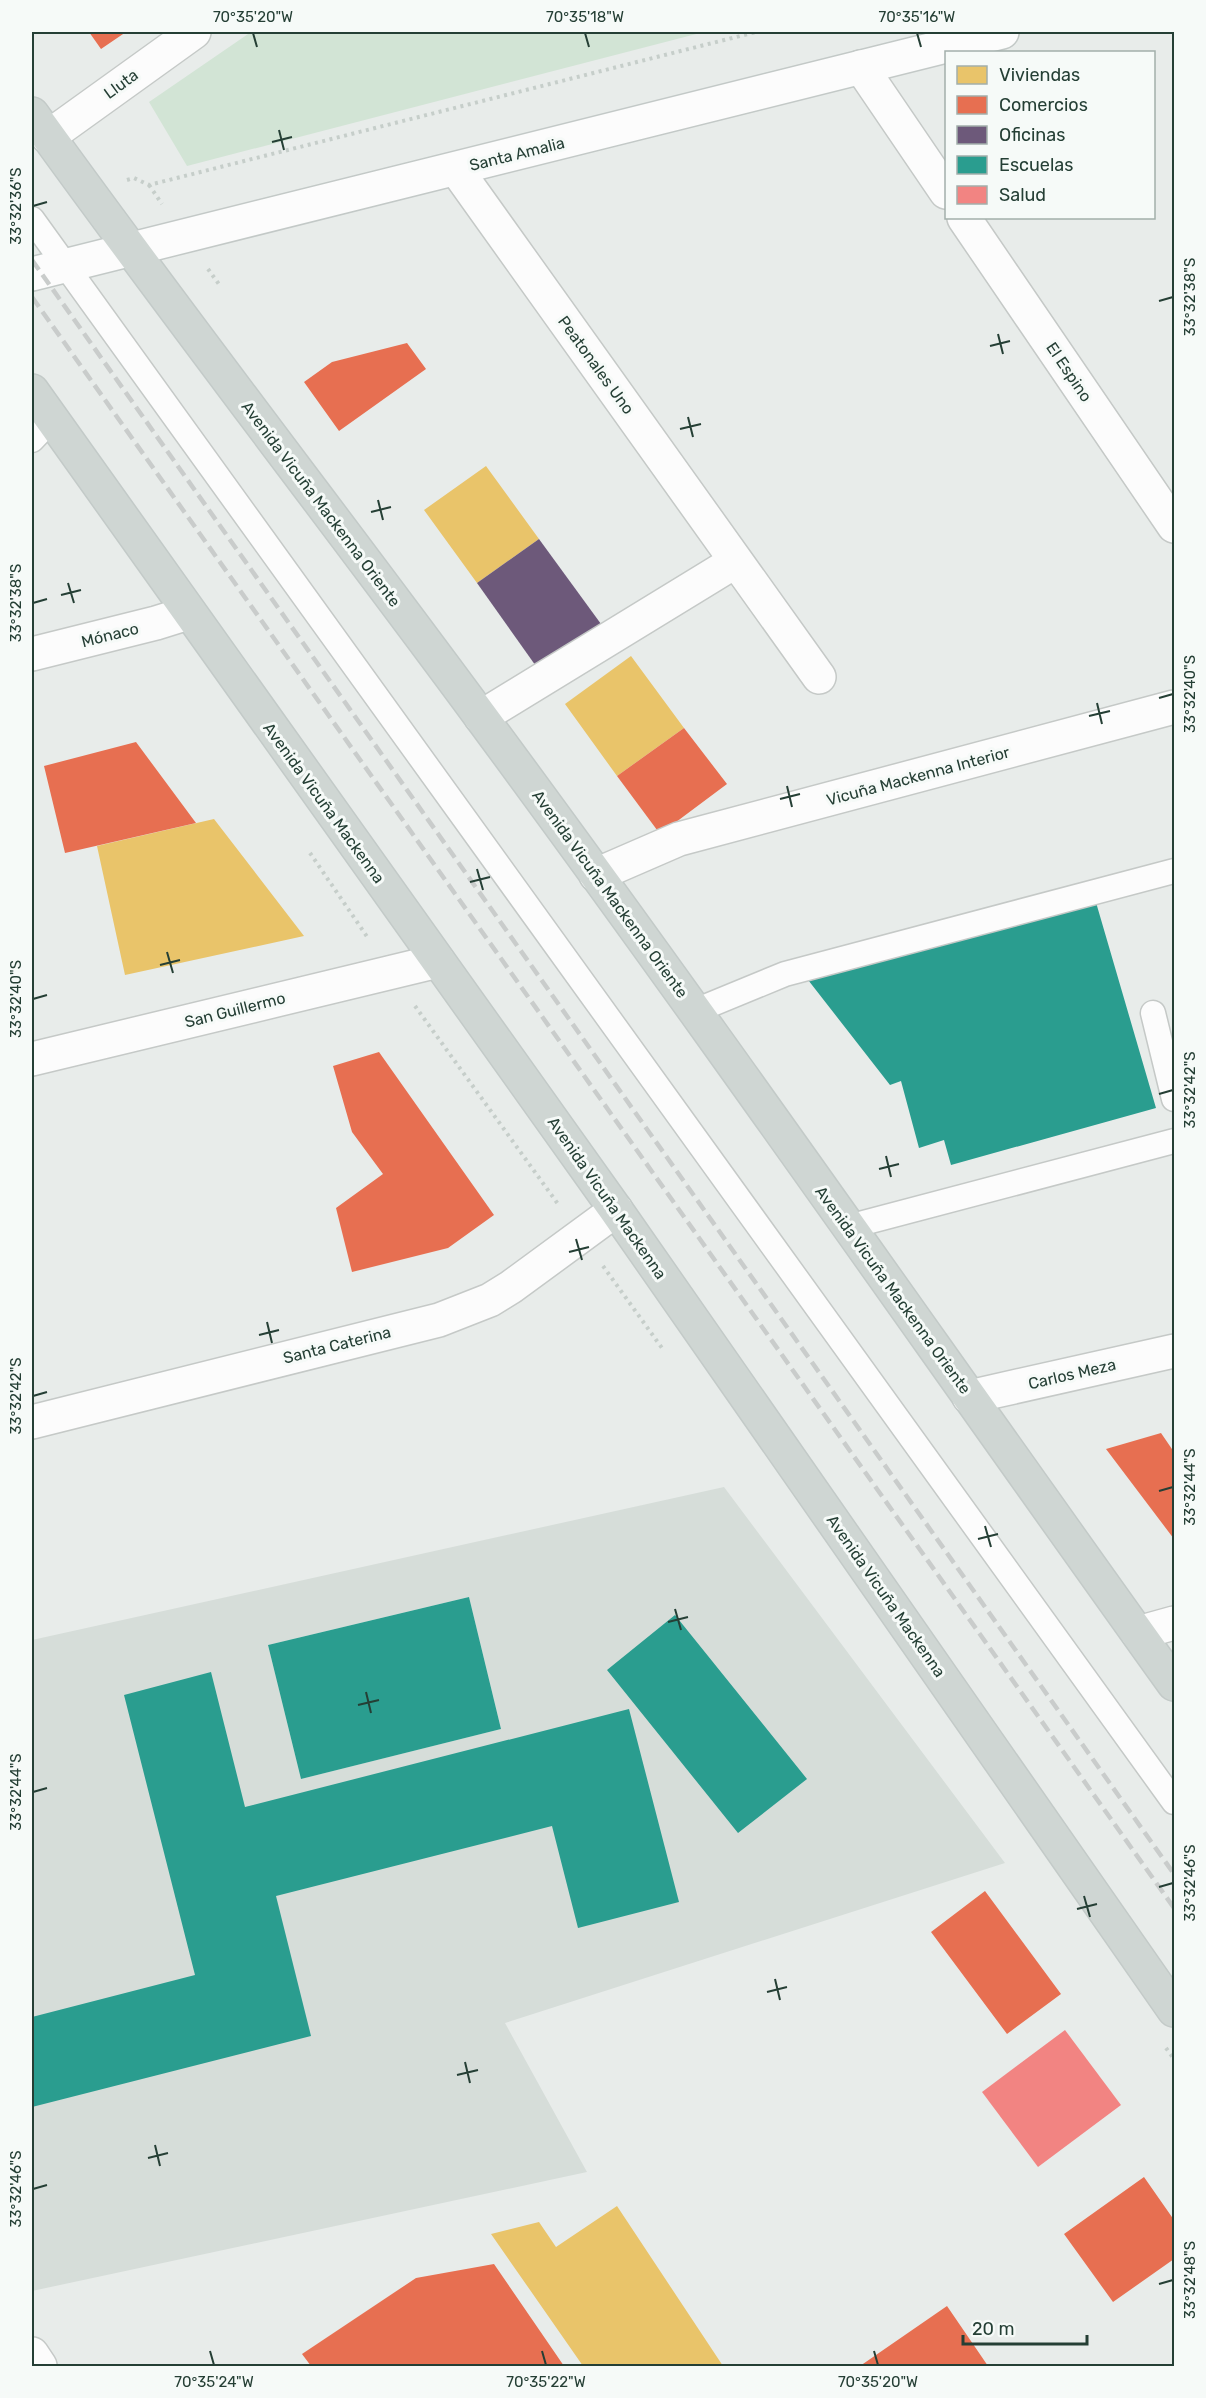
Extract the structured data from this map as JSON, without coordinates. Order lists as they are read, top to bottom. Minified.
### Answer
{"streets":{"main road":["Avenida Vicuña Mackenna Oriente","Avenida Vicuña Mackenna"],"street":["Lluta","Santa Amalia","Peatonales Uno","El Espino","Mónaco","Vicuña Mackenna Interior","San Guillermo","Santa Caterina","Carlos Meza"]},"crossings":[["Lluta","Avenida Vicuña Mackenna Oriente"],["Santa Amalia","Peatonales Uno"],["Santa Amalia","Avenida Vicuña Mackenna Oriente"],["Avenida Vicuña Mackenna Oriente","Vicuña Mackenna Interior"],["Avenida Vicuña Mackenna Oriente","Carlos Meza"],["Mónaco","Avenida Vicuña Mackenna"],["Avenida Vicuña Mackenna","San Guillermo"],["Avenida Vicuña Mackenna","Santa Caterina"]],"legend":["Viviendas","Comercios","Oficinas","Escuelas","Salud"],"scale_bar":"20 m","coordinates":["70°35'20\"W","70°35'18\"W","70°35'16\"W","33°32'36\"S","33°32'38\"S","33°32'40\"S","33°32'42\"S","33°32'44\"S","33°32'46\"S","33°32'48\"S","70°35'24\"W","70°35'22\"W"]}
